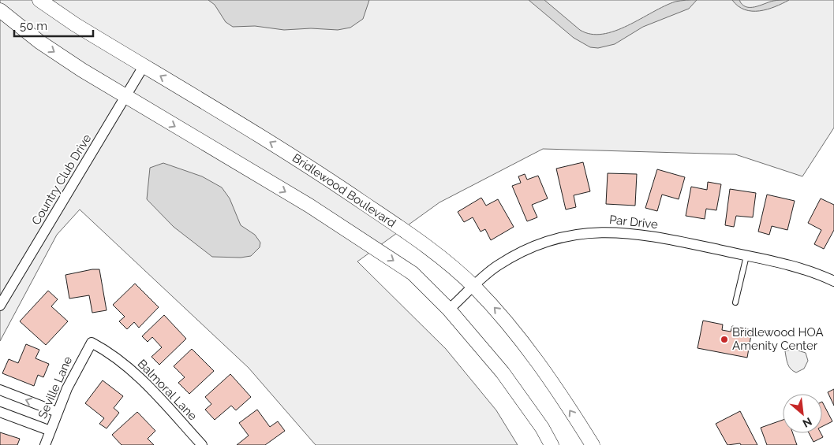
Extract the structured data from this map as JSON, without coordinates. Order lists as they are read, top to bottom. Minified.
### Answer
{"streets":{"main road":["Bridlewood Boulevard"],"street":["Country Club Drive","Par Drive","Seville Lane","Balmoral Lane"]},"crossings":[["Country Club Drive","Bridlewood Boulevard"],["Bridlewood Boulevard","Par Drive"],["Seville Lane","Balmoral Lane"]],"places":["Bridlewood HOA Amenity Center"],"scale_bar":"50 m","north":"bottom right"}
